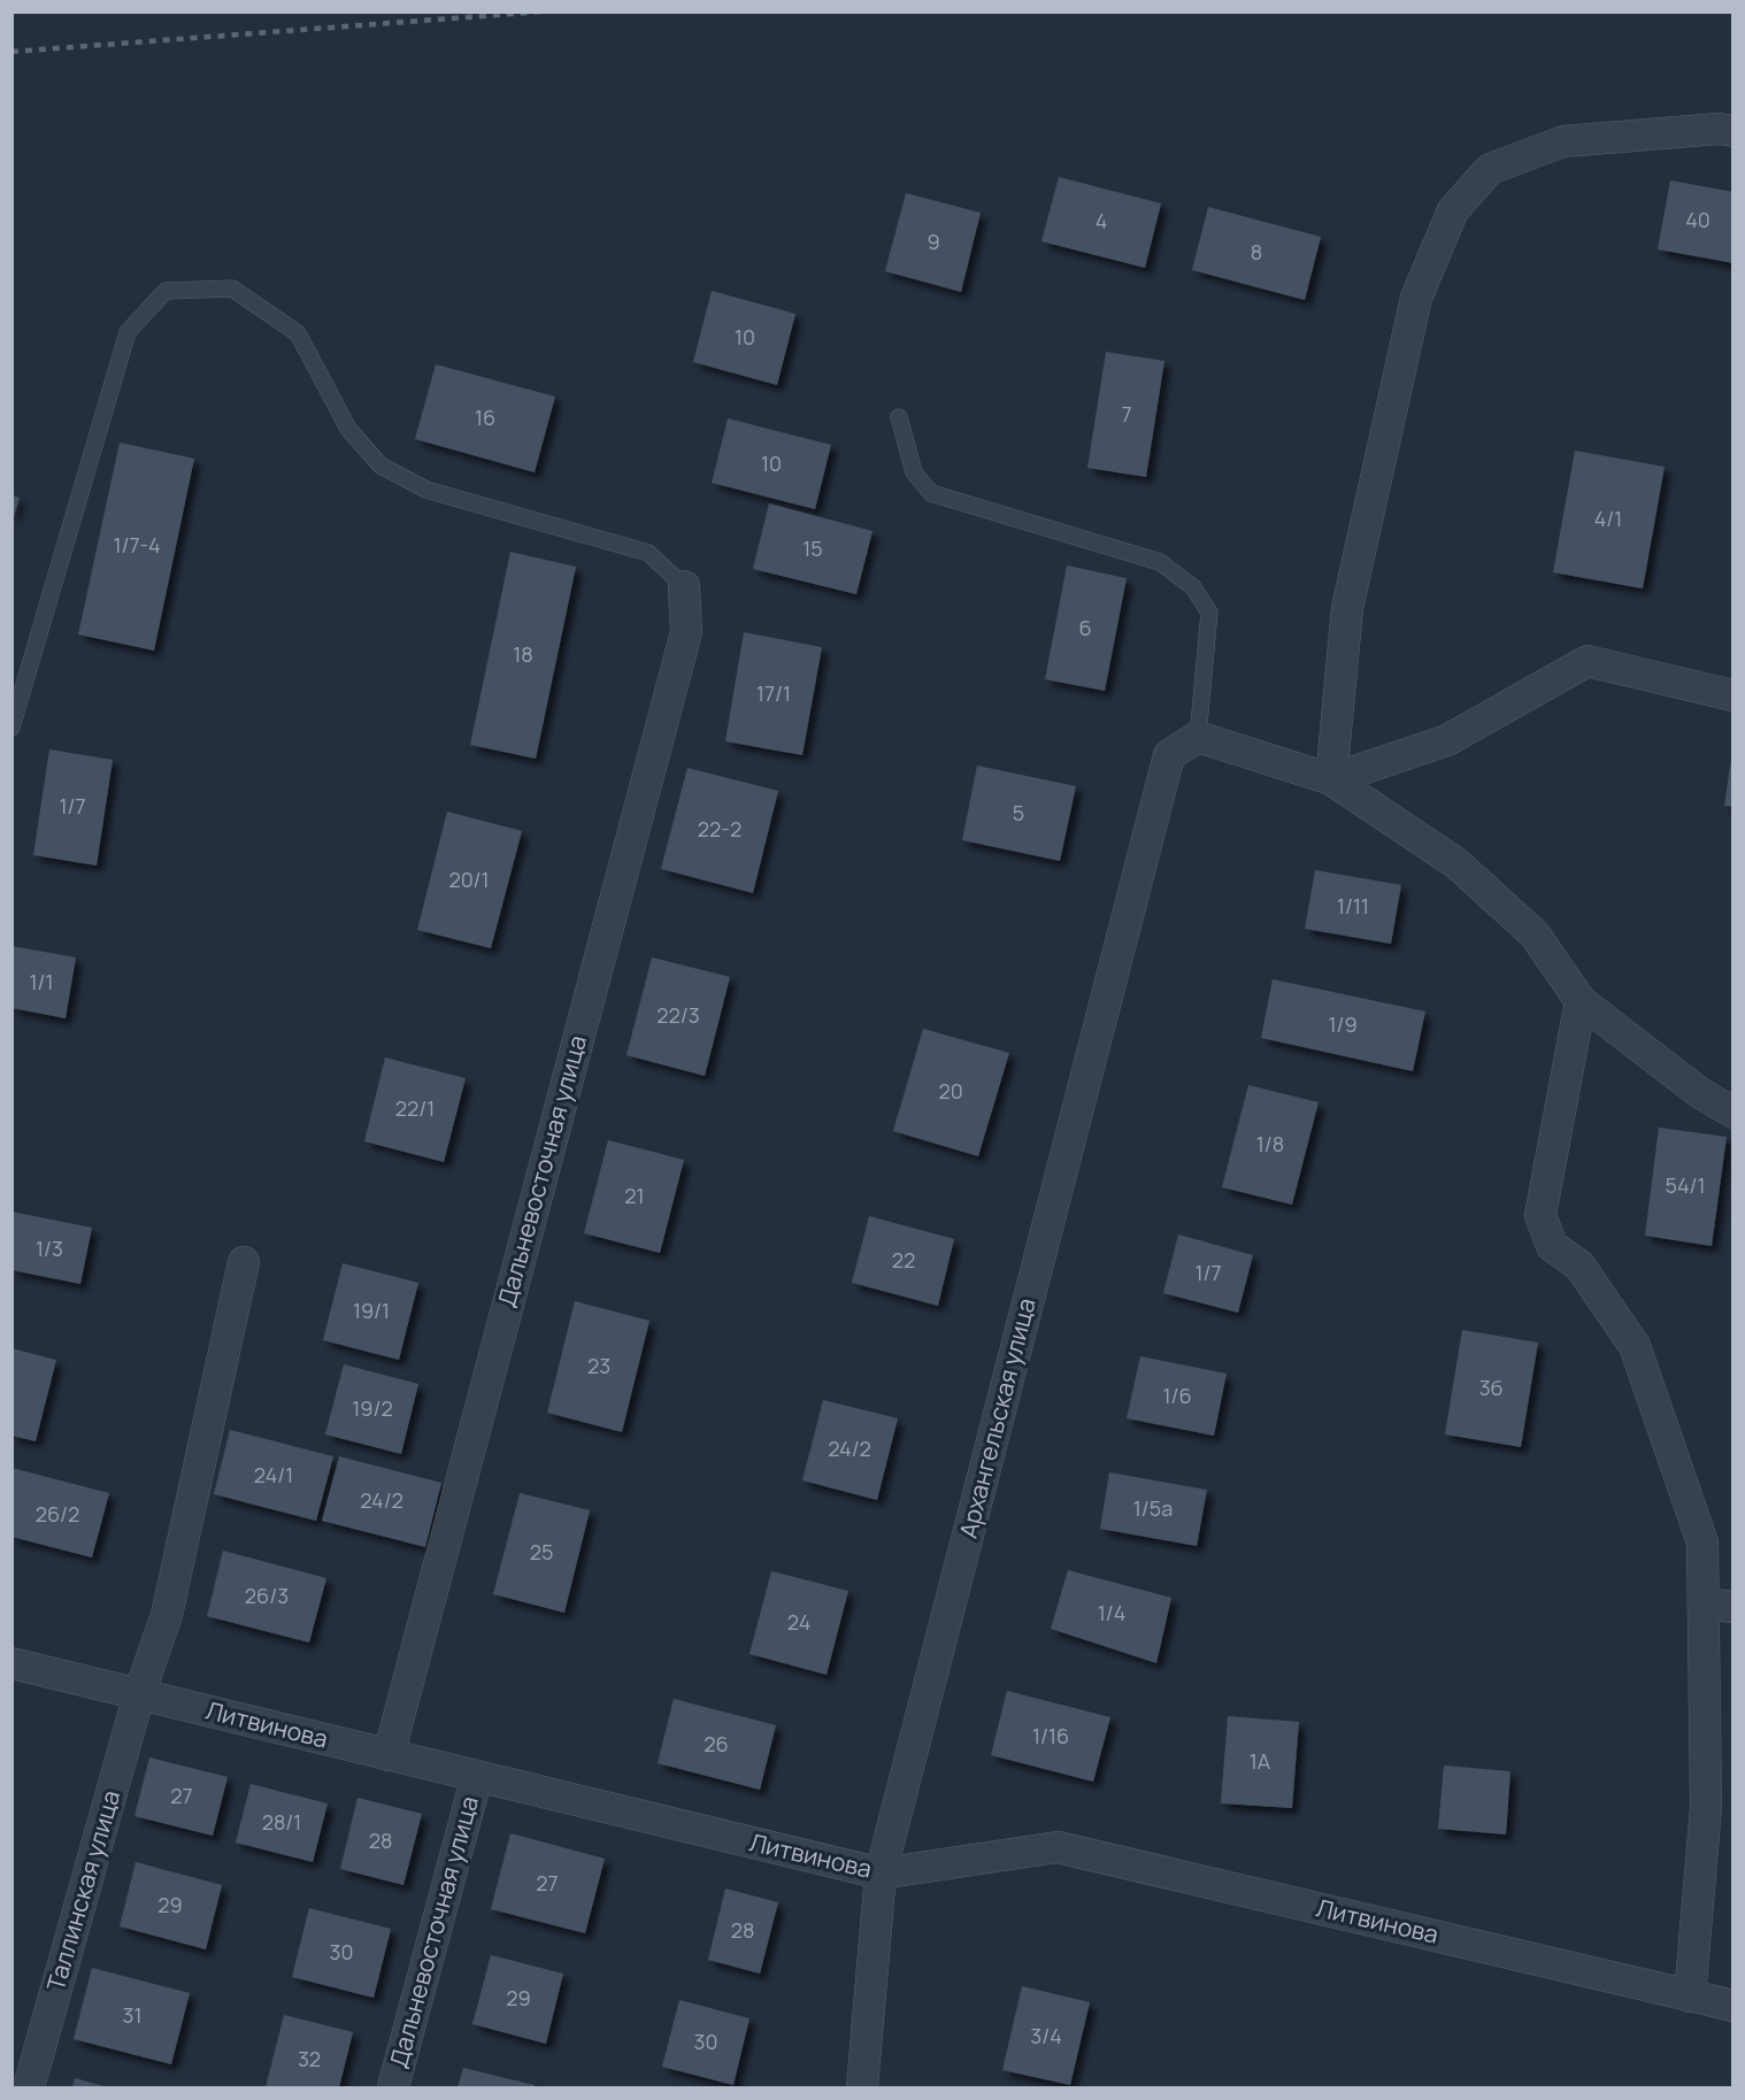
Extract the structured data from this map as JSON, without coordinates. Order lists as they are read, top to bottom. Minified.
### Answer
{"streets":{"street":["Дальневосточная улица","Архангельская улица","Литвинова","Таллинская улица"]},"crossings":[["Дальневосточная улица","Литвинова"],["Архангельская улица","Литвинова"],["Литвинова","Таллинская улица"]],"house_numbers":["40","4","9","8","10","7","16","10","4/1","1/7-4","15","6","18","17/1","1/7","5","22-2","20/1","1/11","1/1","22/3","1/9","20","22/1","1/8","54/1","21","1/3","22","1/7","19/1","23","3б","1/6","19/2","24/2","24/1","24/2","1/5а","26/2","25","26/3","1/4","24","1/16","26","1А","27","28/1","28","27","29","28","30","29","31","3/4","30","32"]}
